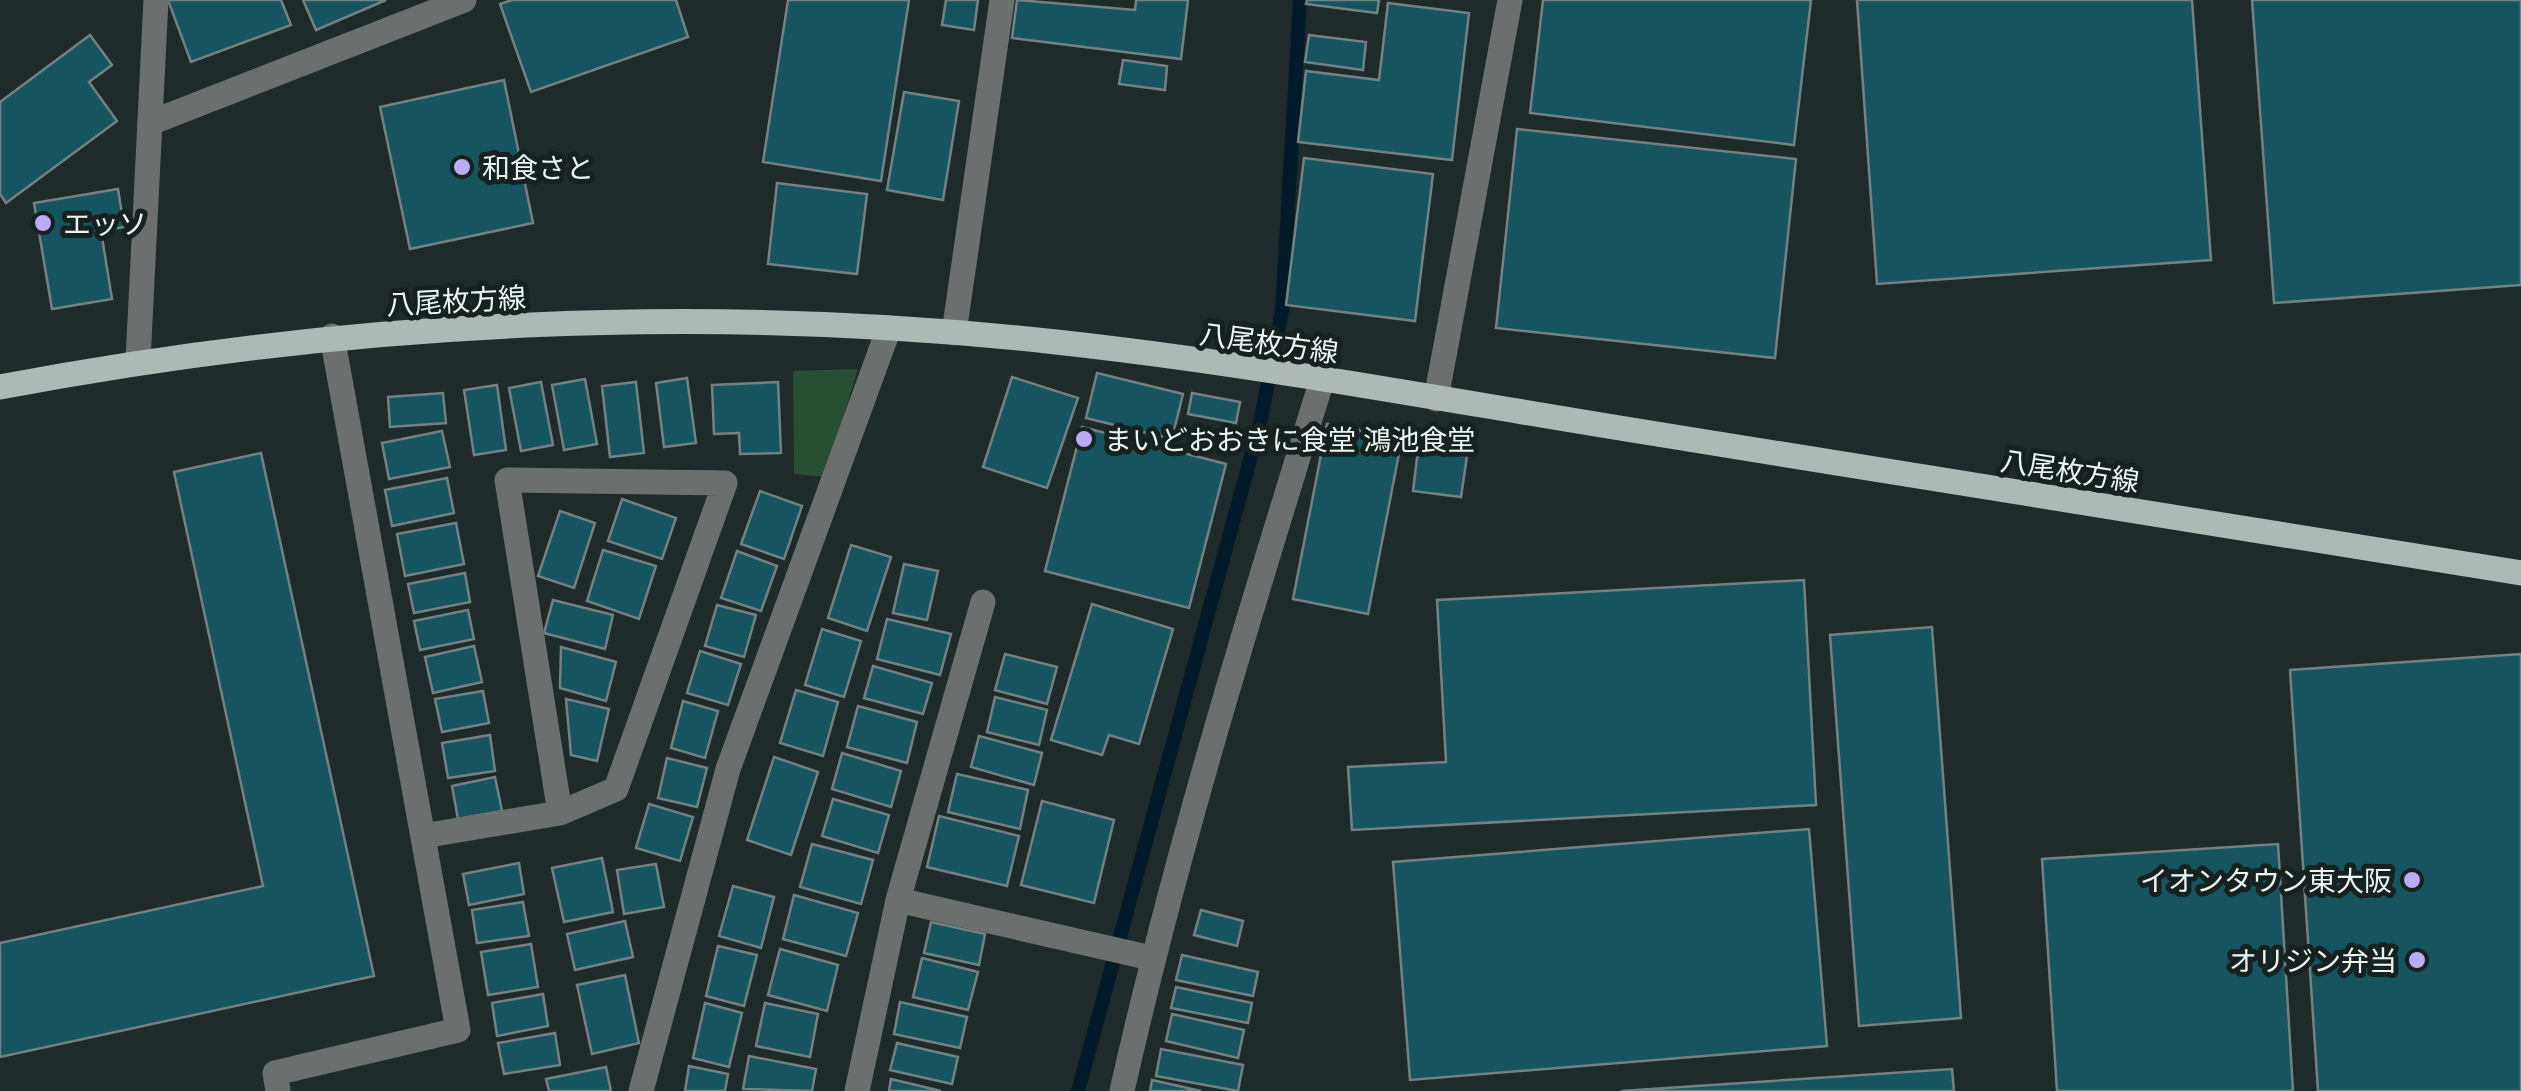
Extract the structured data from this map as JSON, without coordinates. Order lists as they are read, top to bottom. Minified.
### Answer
{"streets":{"main road":["八尾枚方線"]},"places":["和食さと","エッソ","まいどおおきに食堂 鴻池食堂","イオンタウン東大阪","オリジン弁当"]}
